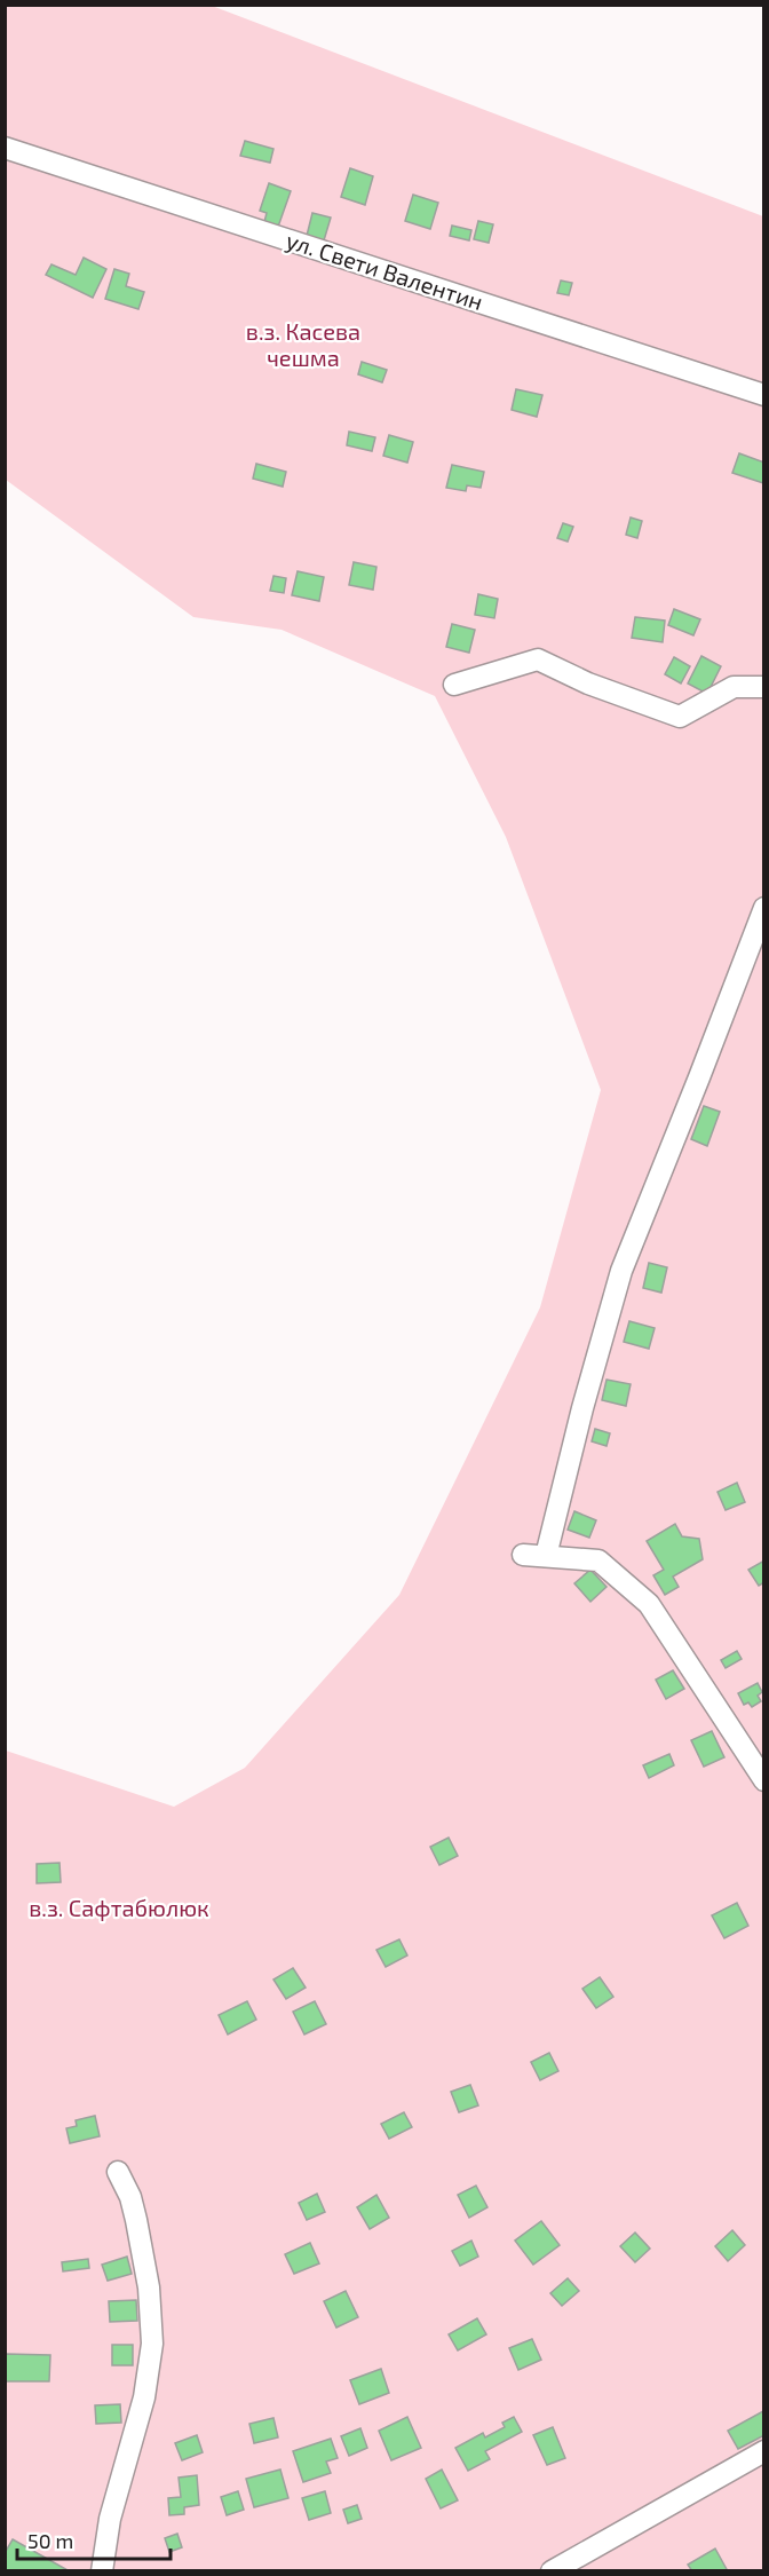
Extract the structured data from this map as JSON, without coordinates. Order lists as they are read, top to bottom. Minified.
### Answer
{"streets":{"street":["ул. Свети Валентин"]},"parks":["в.з. Касева чешма","в.з. Сафтабюлюк"],"scale_bar":"50 m"}
